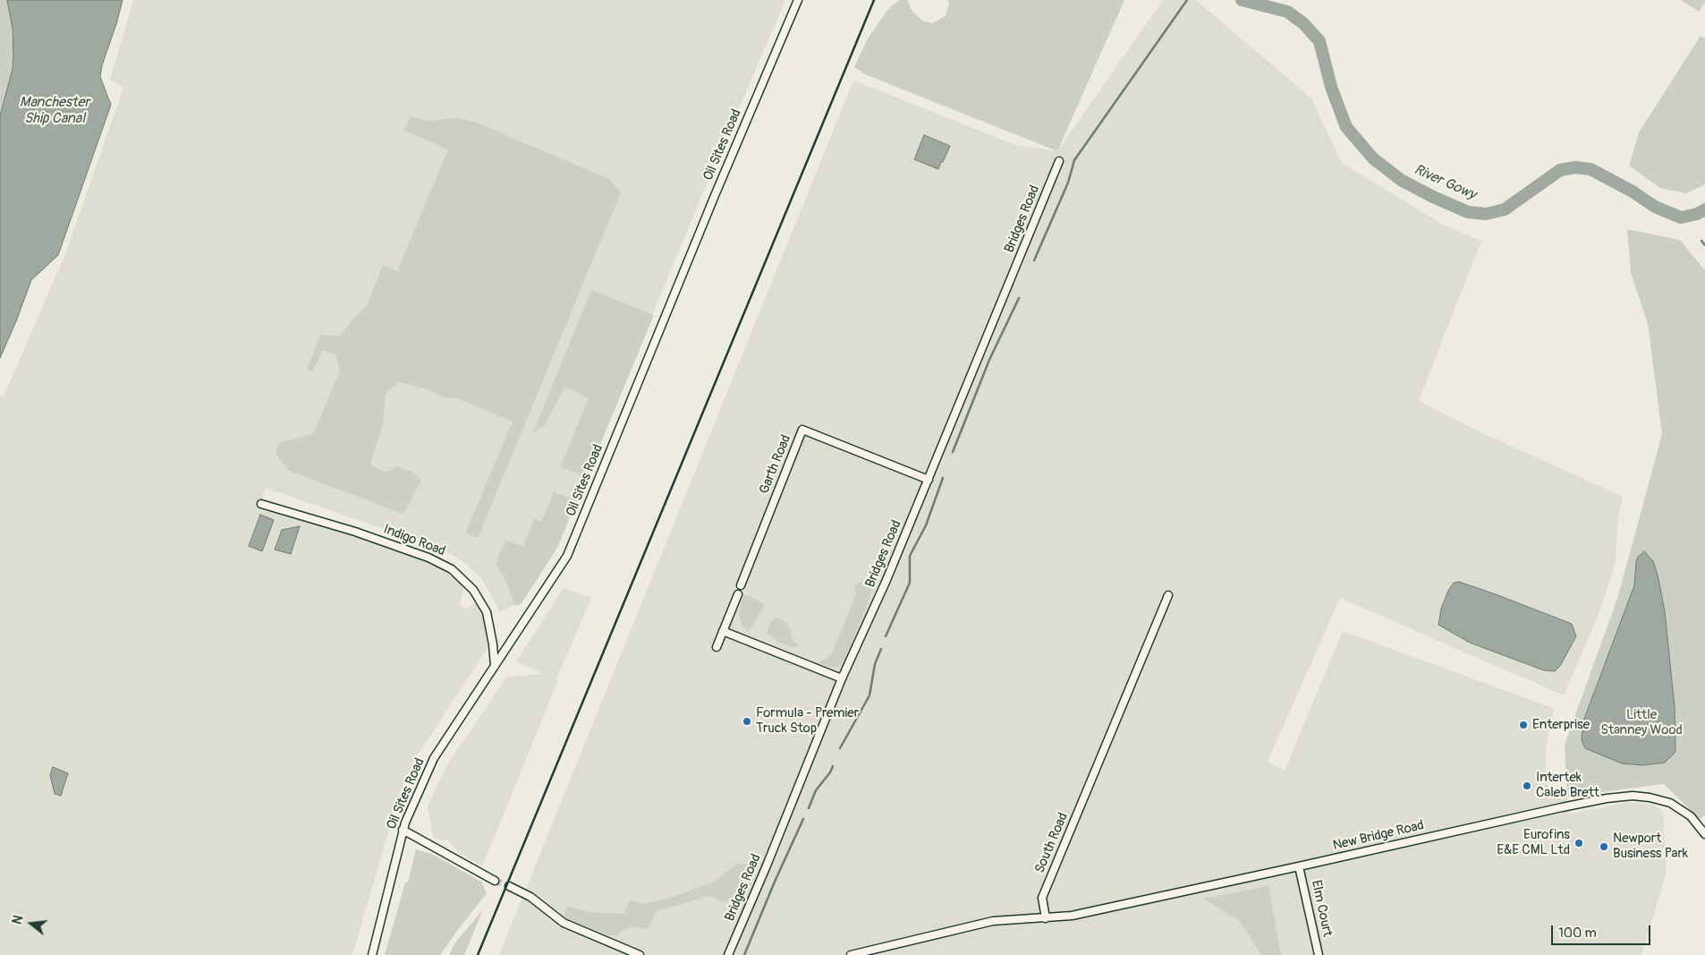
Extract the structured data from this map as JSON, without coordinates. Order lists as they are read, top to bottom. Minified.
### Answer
{"streets":{"street":["Oil Sites Road","Bridges Road","Garth Road","Indigo Road","New Bridge Road","South Road","Elm Court"]},"crossings":[["Oil Sites Road","Indigo Road"],["Bridges Road","Garth Road"],["New Bridge Road","South Road"],["New Bridge Road","Elm Court"]],"water":["Manchester Ship Canal","River Gowy"],"parks":["Little Stanney Wood"],"places":["Formula - Premier Truck Stop","Enterprise","Intertek Caleb Brett","Eurofins E&E CML Ltd","Newport Business Park"],"scale_bar":"100 m","north":"left"}
